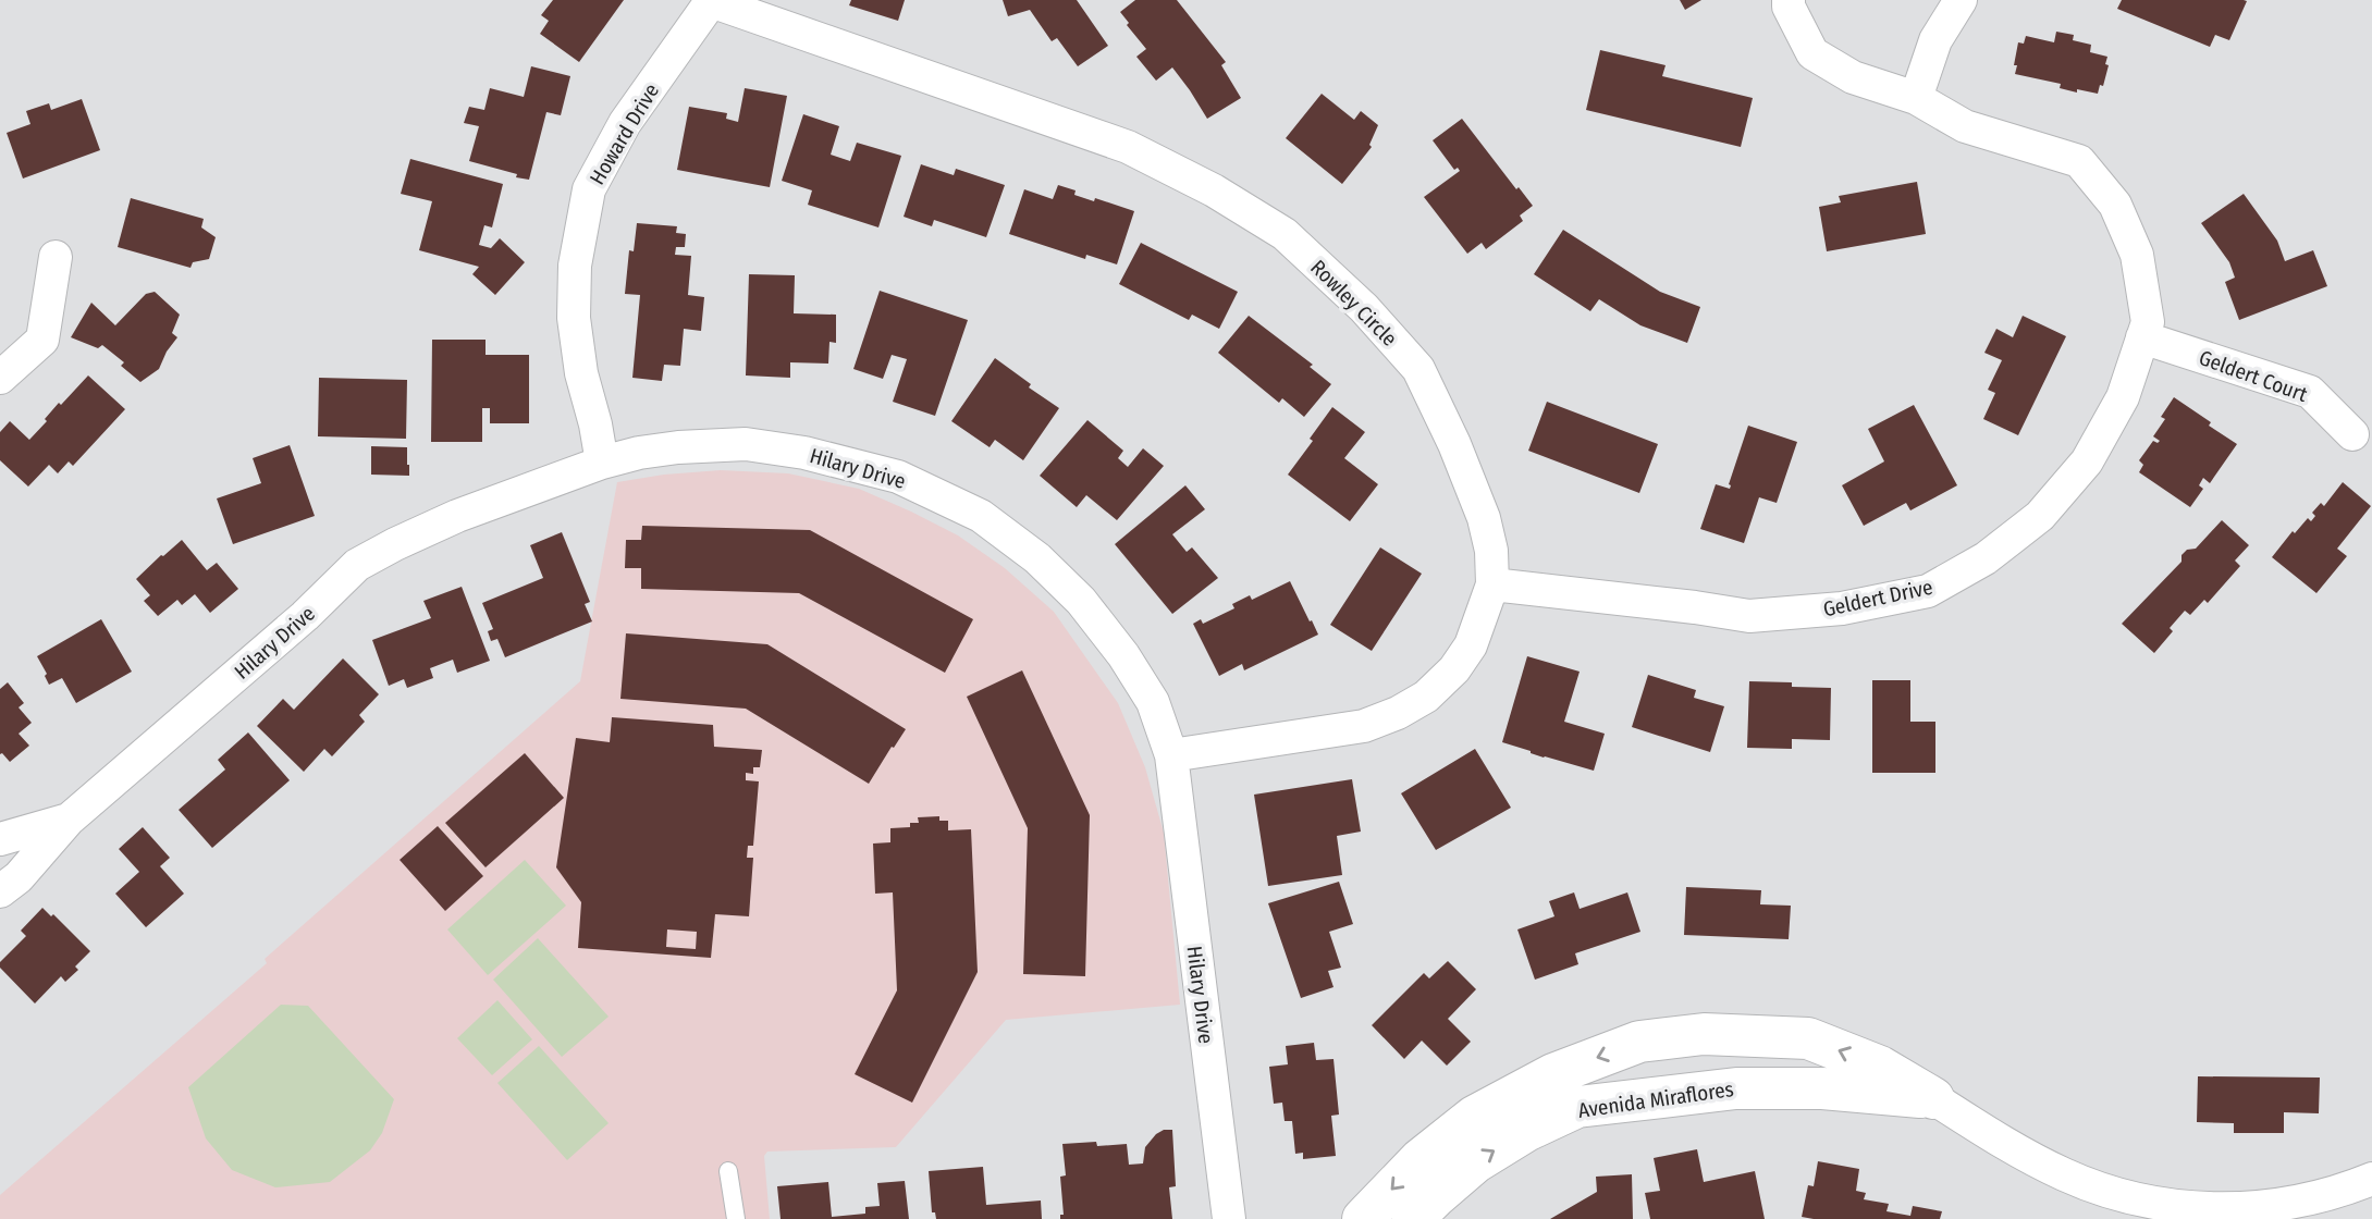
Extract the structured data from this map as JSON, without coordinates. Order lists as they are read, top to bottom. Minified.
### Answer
{"streets":{"street":["Howard Drive","Rowley Circle","Geldert Court","Hilary Drive","Geldert Drive","Avenida Miraflores"]},"crossings":[["Howard Drive","Rowley Circle"],["Howard Drive","Hilary Drive"],["Rowley Circle","Hilary Drive"],["Rowley Circle","Geldert Drive"],["Geldert Court","Geldert Drive"]]}
